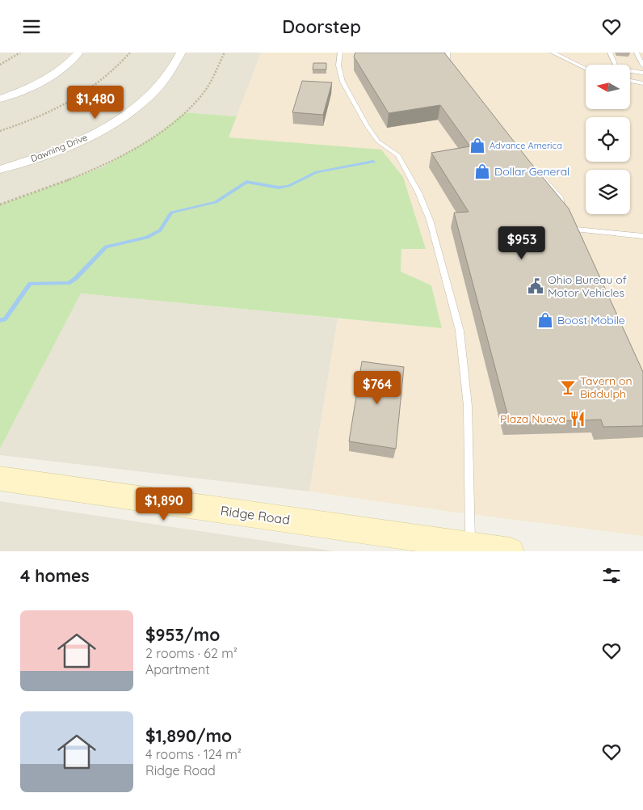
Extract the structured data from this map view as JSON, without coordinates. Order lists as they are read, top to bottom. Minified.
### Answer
{"streets":{"main road":["Ridge Road"],"street":["Dawning Drive"]},"places":{"shop":["Advance America","Dollar General","Boost Mobile"],"public building":["Ohio Bureau of Motor Vehicles"],"bar":["Tavern on Biddulph"],"restaurant":["Plaza Nueva"]},"north":"left","page":{"header":"Doorstep","price":["$1,480","$953","$764","$1,890"],"heading":"4 homes","list":[{"name":"$953/mo","note":"2 rooms · 62 m² · Apartment"},{"name":"$1,890/mo","note":"4 rooms · 124 m² · Ridge Road"}]}}
